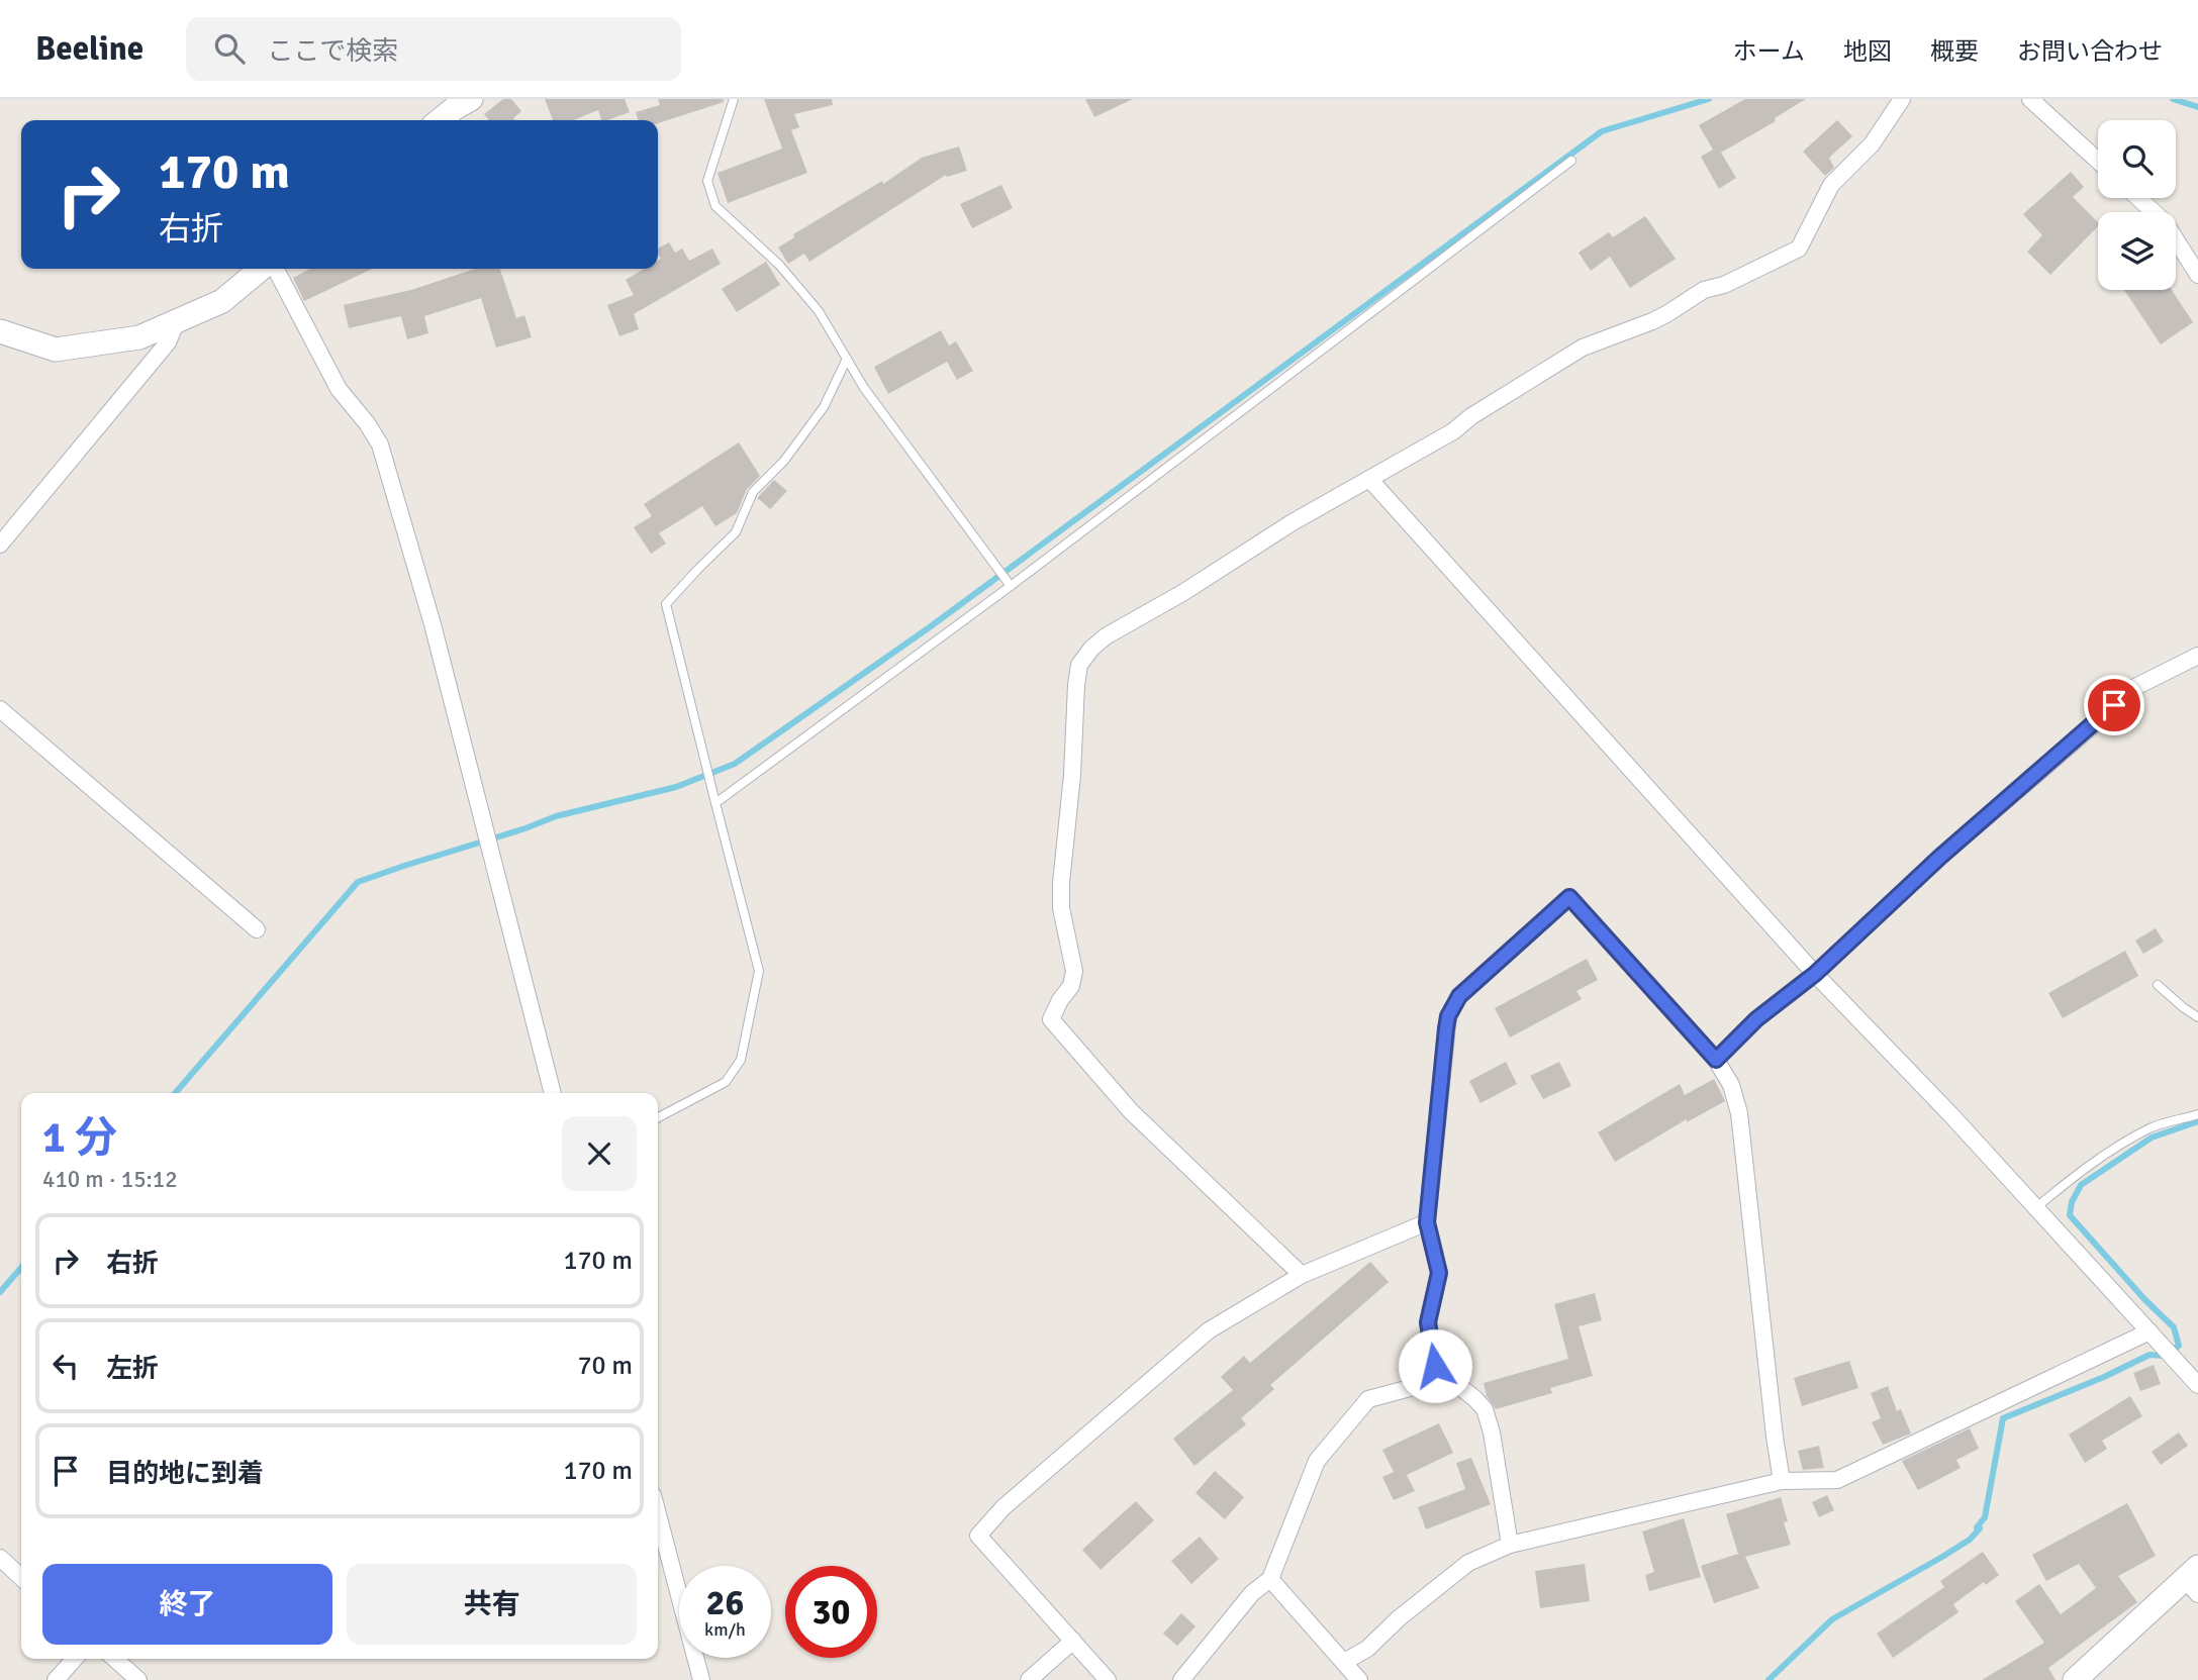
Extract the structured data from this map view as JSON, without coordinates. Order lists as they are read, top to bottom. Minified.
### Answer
{"page":{"header":"Beeline","search":"ここで検索","nav":["ホーム","地図","概要","お問い合わせ"],"turn":["170 m","右折"],"heading":["1 分","410 m · 15:12"],"list":[{"name":"右折","value":"170 m"},{"name":"左折","value":"70 m"},{"name":"目的地に到着","value":"170 m"}],"buttons":["終了","共有"],"speed":"26 km/h","limit":"30"}}
